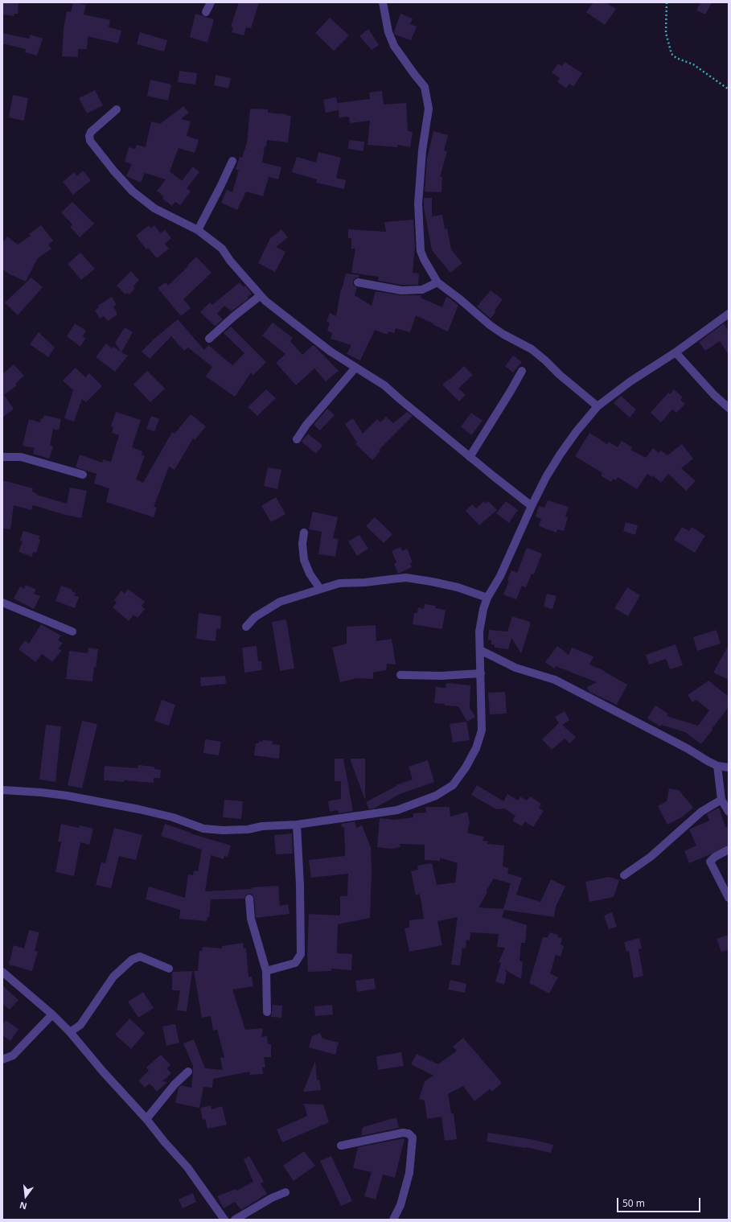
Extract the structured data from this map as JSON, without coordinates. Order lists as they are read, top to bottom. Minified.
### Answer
{"scale_bar":"50 m","north":"bottom"}
